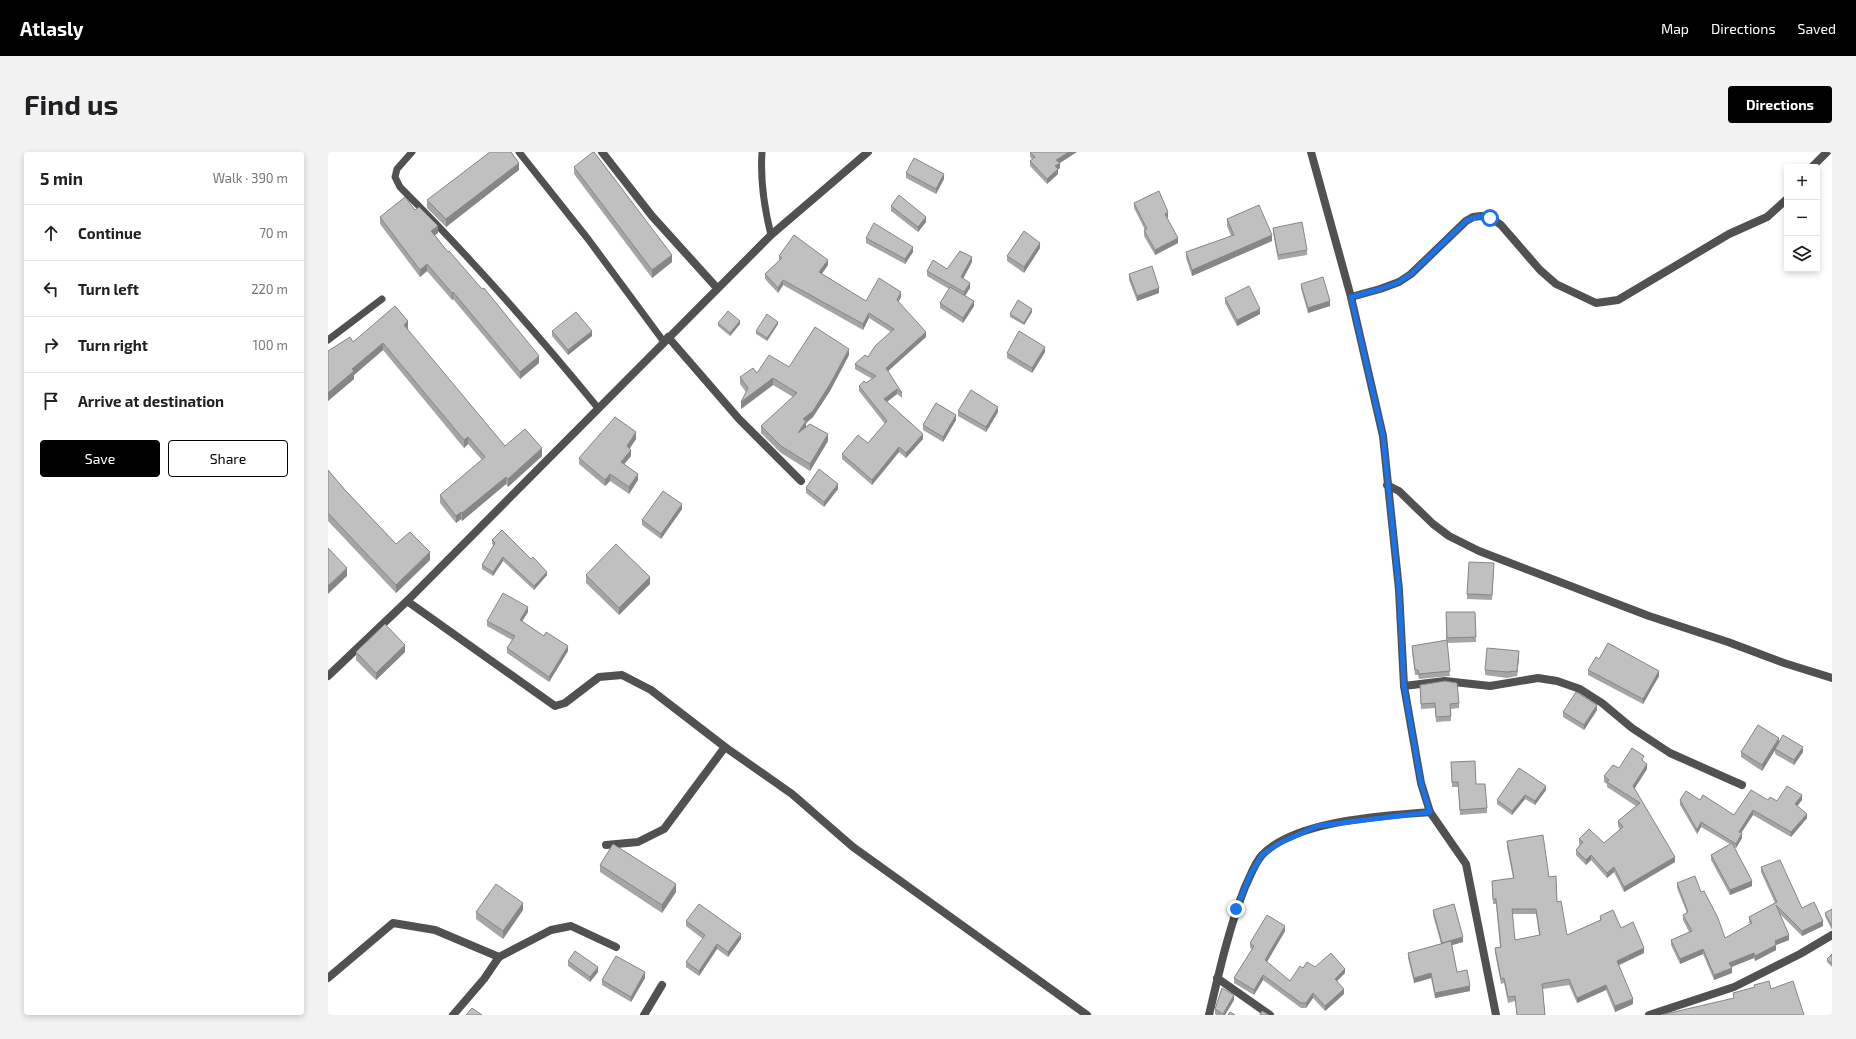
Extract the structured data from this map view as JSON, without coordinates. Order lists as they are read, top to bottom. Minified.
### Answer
{"page":{"header":"Atlasly","nav":["Map","Directions","Saved"],"buttons":["Directions",["Save","Share"]],"title":"Find us","heading":["5 min","Walk · 390 m"],"map_buttons":["+","−"],"list":[["Continue","70 m"],["Turn left","220 m"],["Turn right","100 m"],"Arrive at destination"]}}
